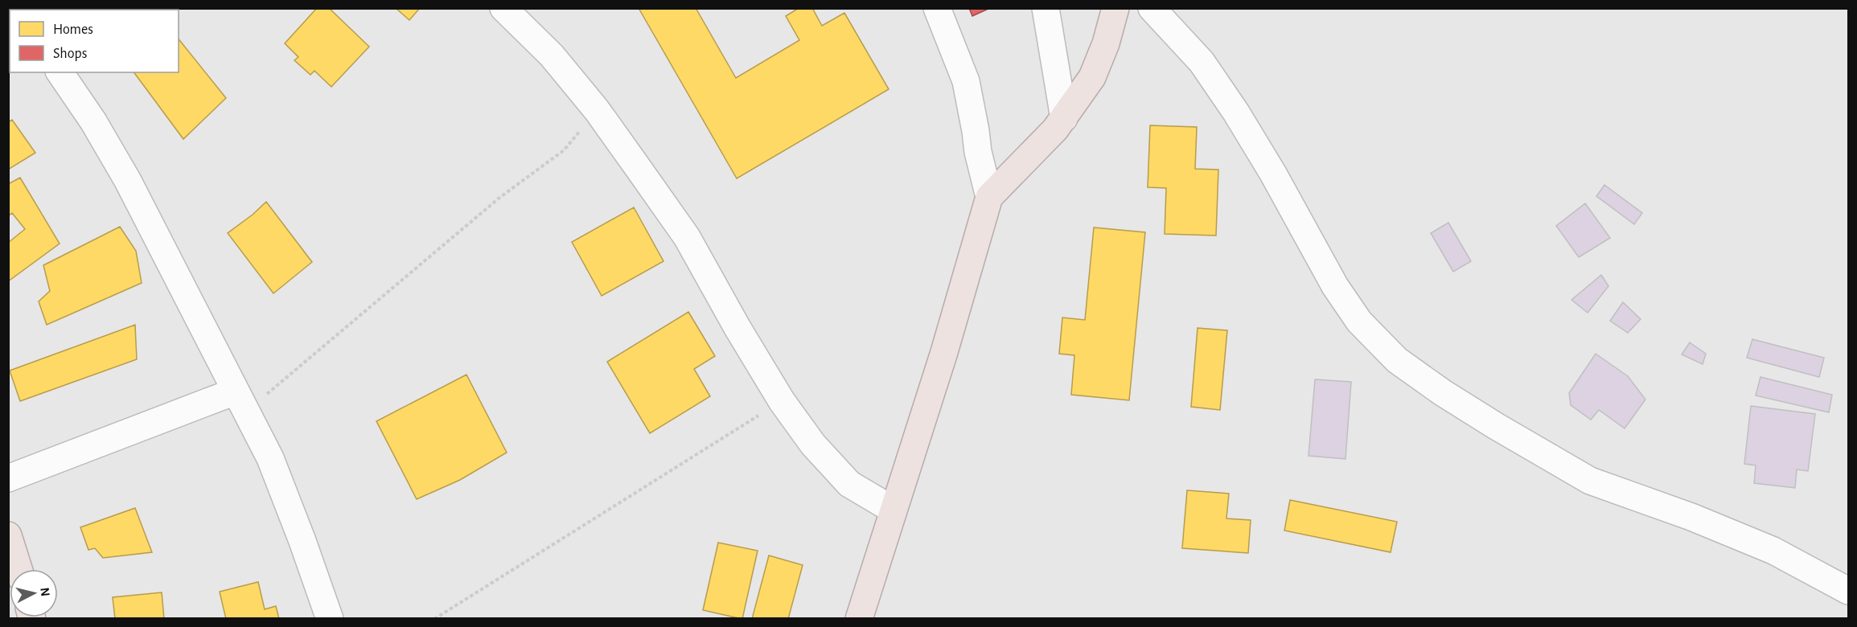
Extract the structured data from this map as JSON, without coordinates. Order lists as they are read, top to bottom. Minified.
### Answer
{"legend":["Homes","Shops"],"north":"right"}
